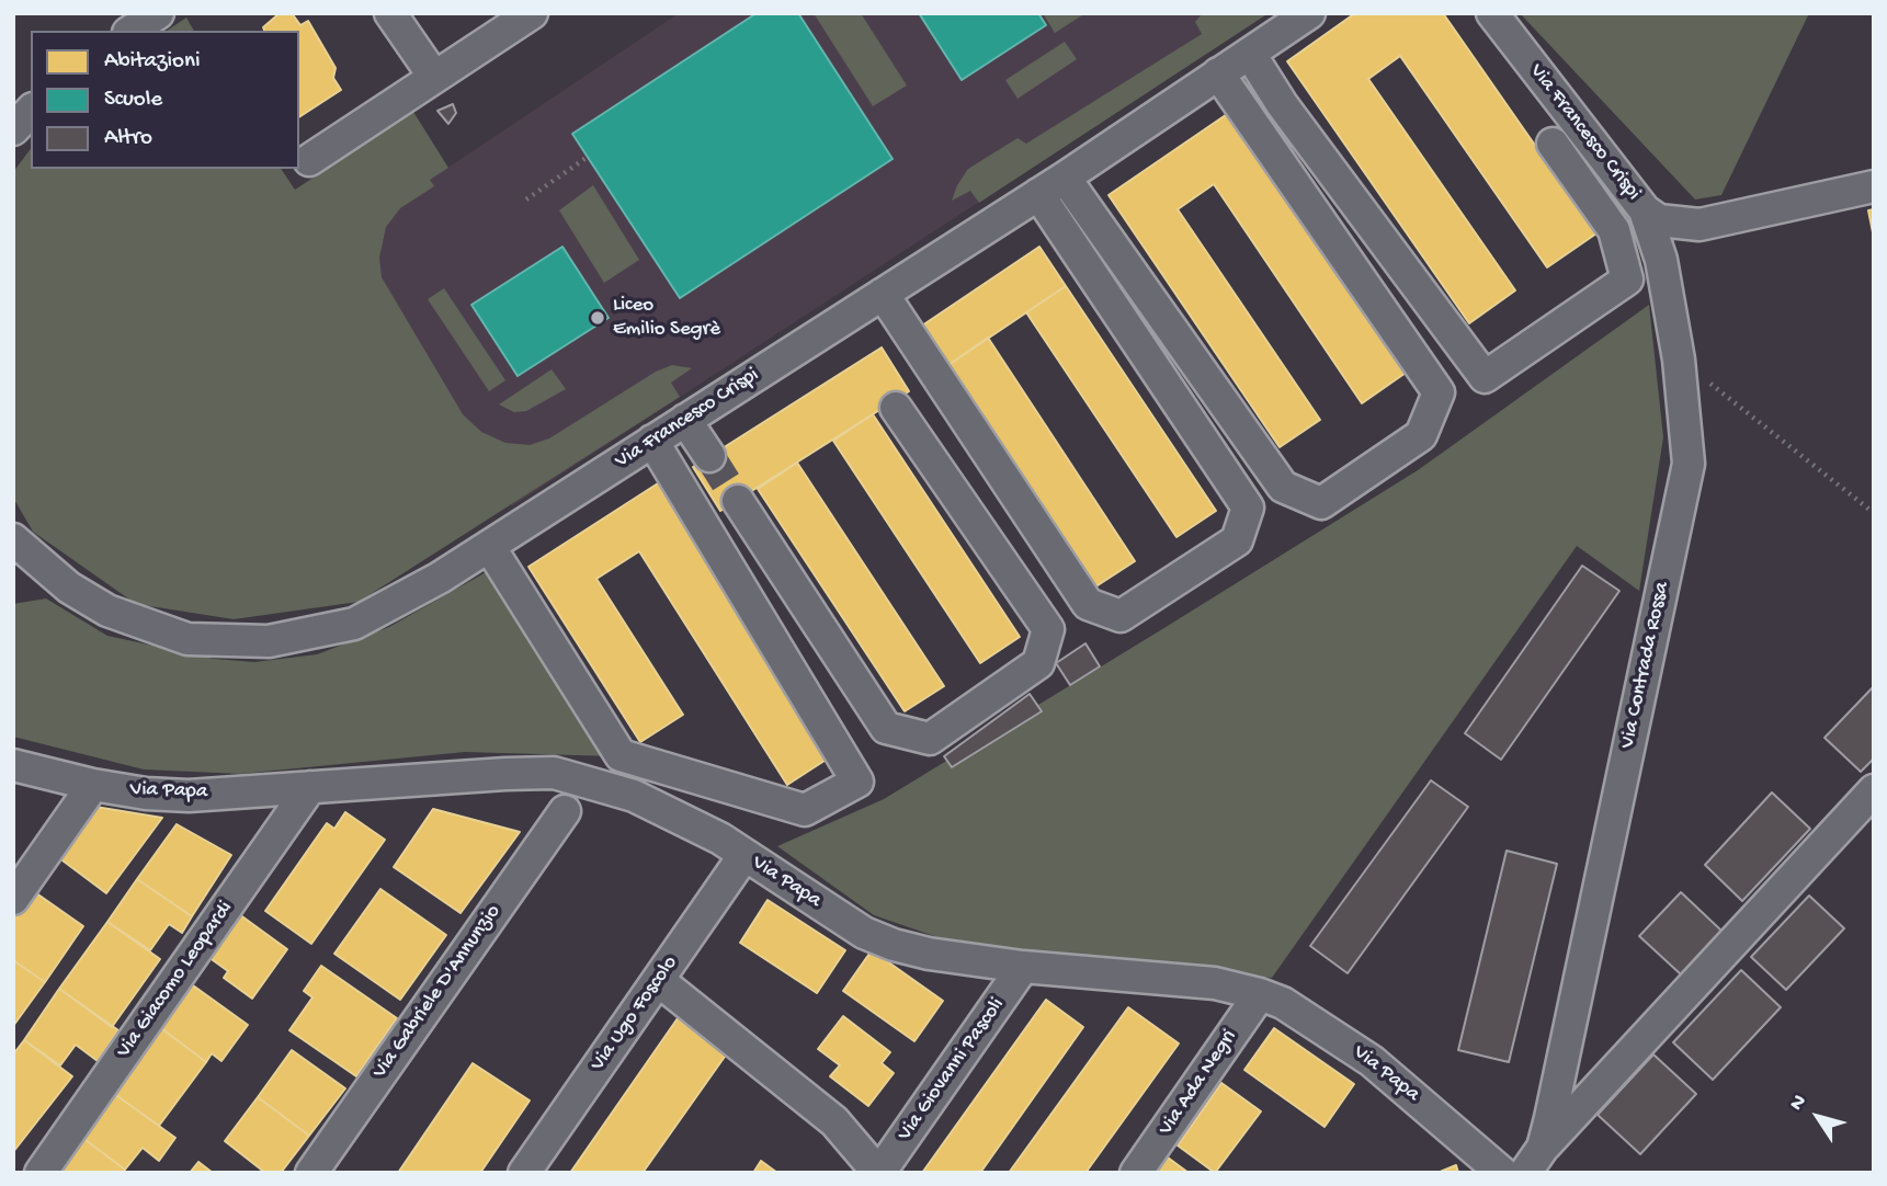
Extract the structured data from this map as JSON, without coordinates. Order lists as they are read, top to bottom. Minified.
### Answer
{"streets":{"street":["Via Francesco Crispi","Via Contrada Rossa","Via Papa","Via Giacomo Leopardi","Via Gabriele D'Annunzio","Via Ugo Foscolo","Via Giovanni Pascoli","Via Ada Negri"]},"crossings":[["Via Francesco Crispi","Via Contrada Rossa"],["Via Papa","Via Giacomo Leopardi"],["Via Papa","Via Ugo Foscolo"],["Via Papa","Via Giovanni Pascoli"],["Via Papa","Via Ada Negri"]],"places":["Liceo Emilio Segrè"],"legend":["Abitazioni","Scuole","Altro"],"north":"top left"}
